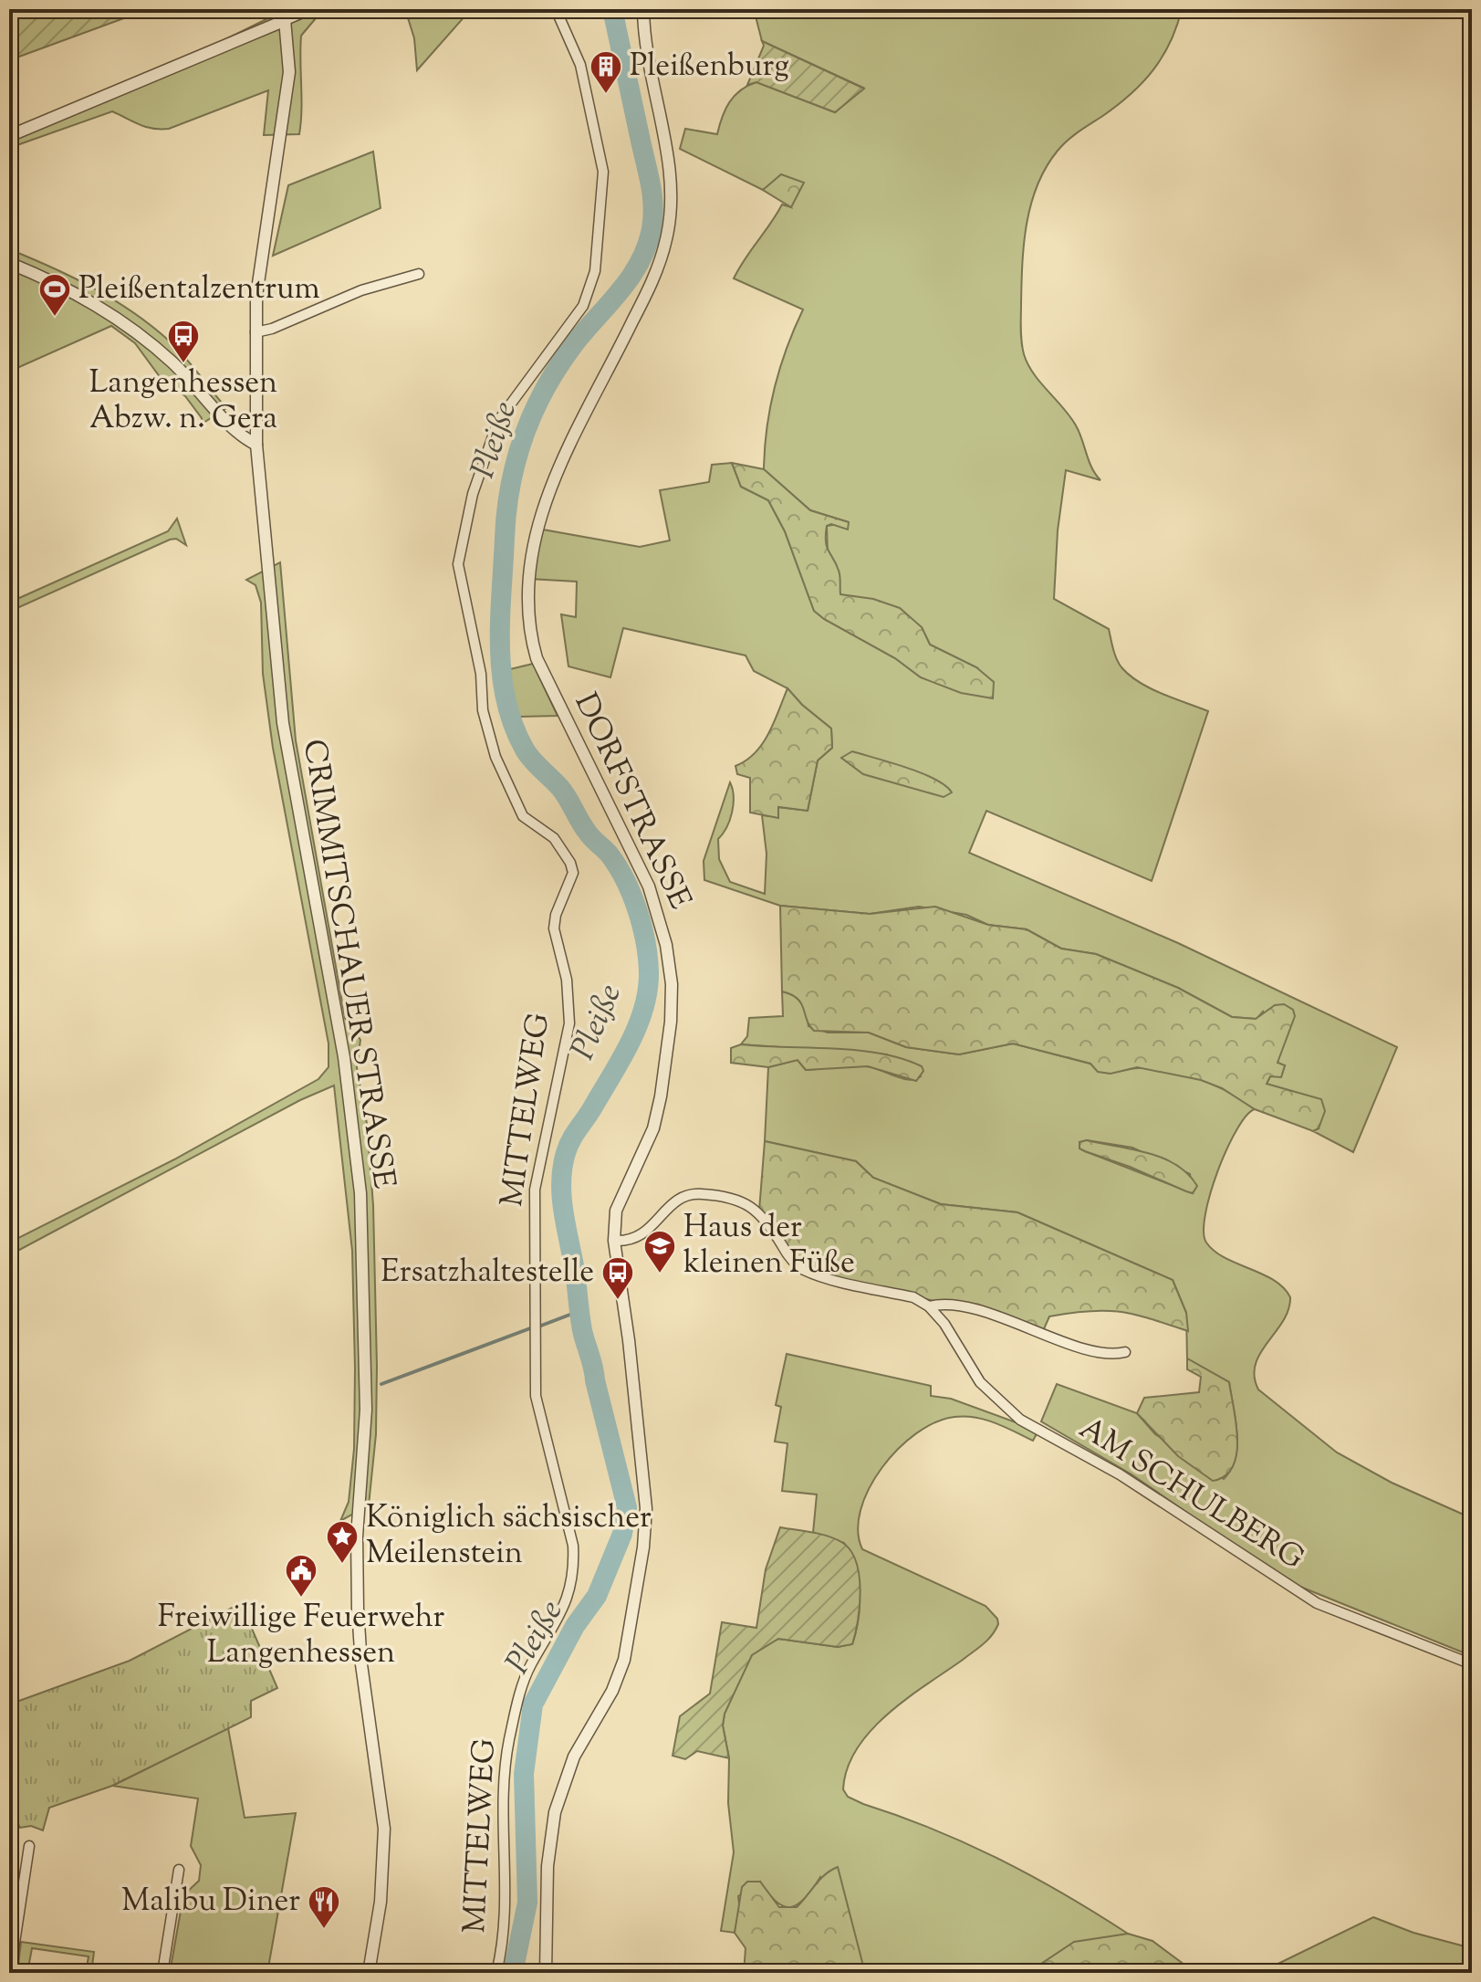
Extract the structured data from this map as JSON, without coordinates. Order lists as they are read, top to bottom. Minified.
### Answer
{"streets":{"street":["DORFSTRASSE","CRIMMITSCHAUER STRASSE","MITTELWEG","AM SCHULBERG"]},"crossings":[["DORFSTRASSE","AM SCHULBERG"]],"water":["Pleiße"],"places":{"building":["Pleißenburg"],"sports":["Pleißentalzentrum"],"bus stop":["Langenhessen Abzw. n. Gera","Ersatzhaltestelle"],"school or university":["Haus der kleinen Füße"],"place":["Königlich sächsischer Meilenstein"],"public building":["Freiwillige Feuerwehr Langenhessen"],"restaurant":["Malibu Diner"]}}
